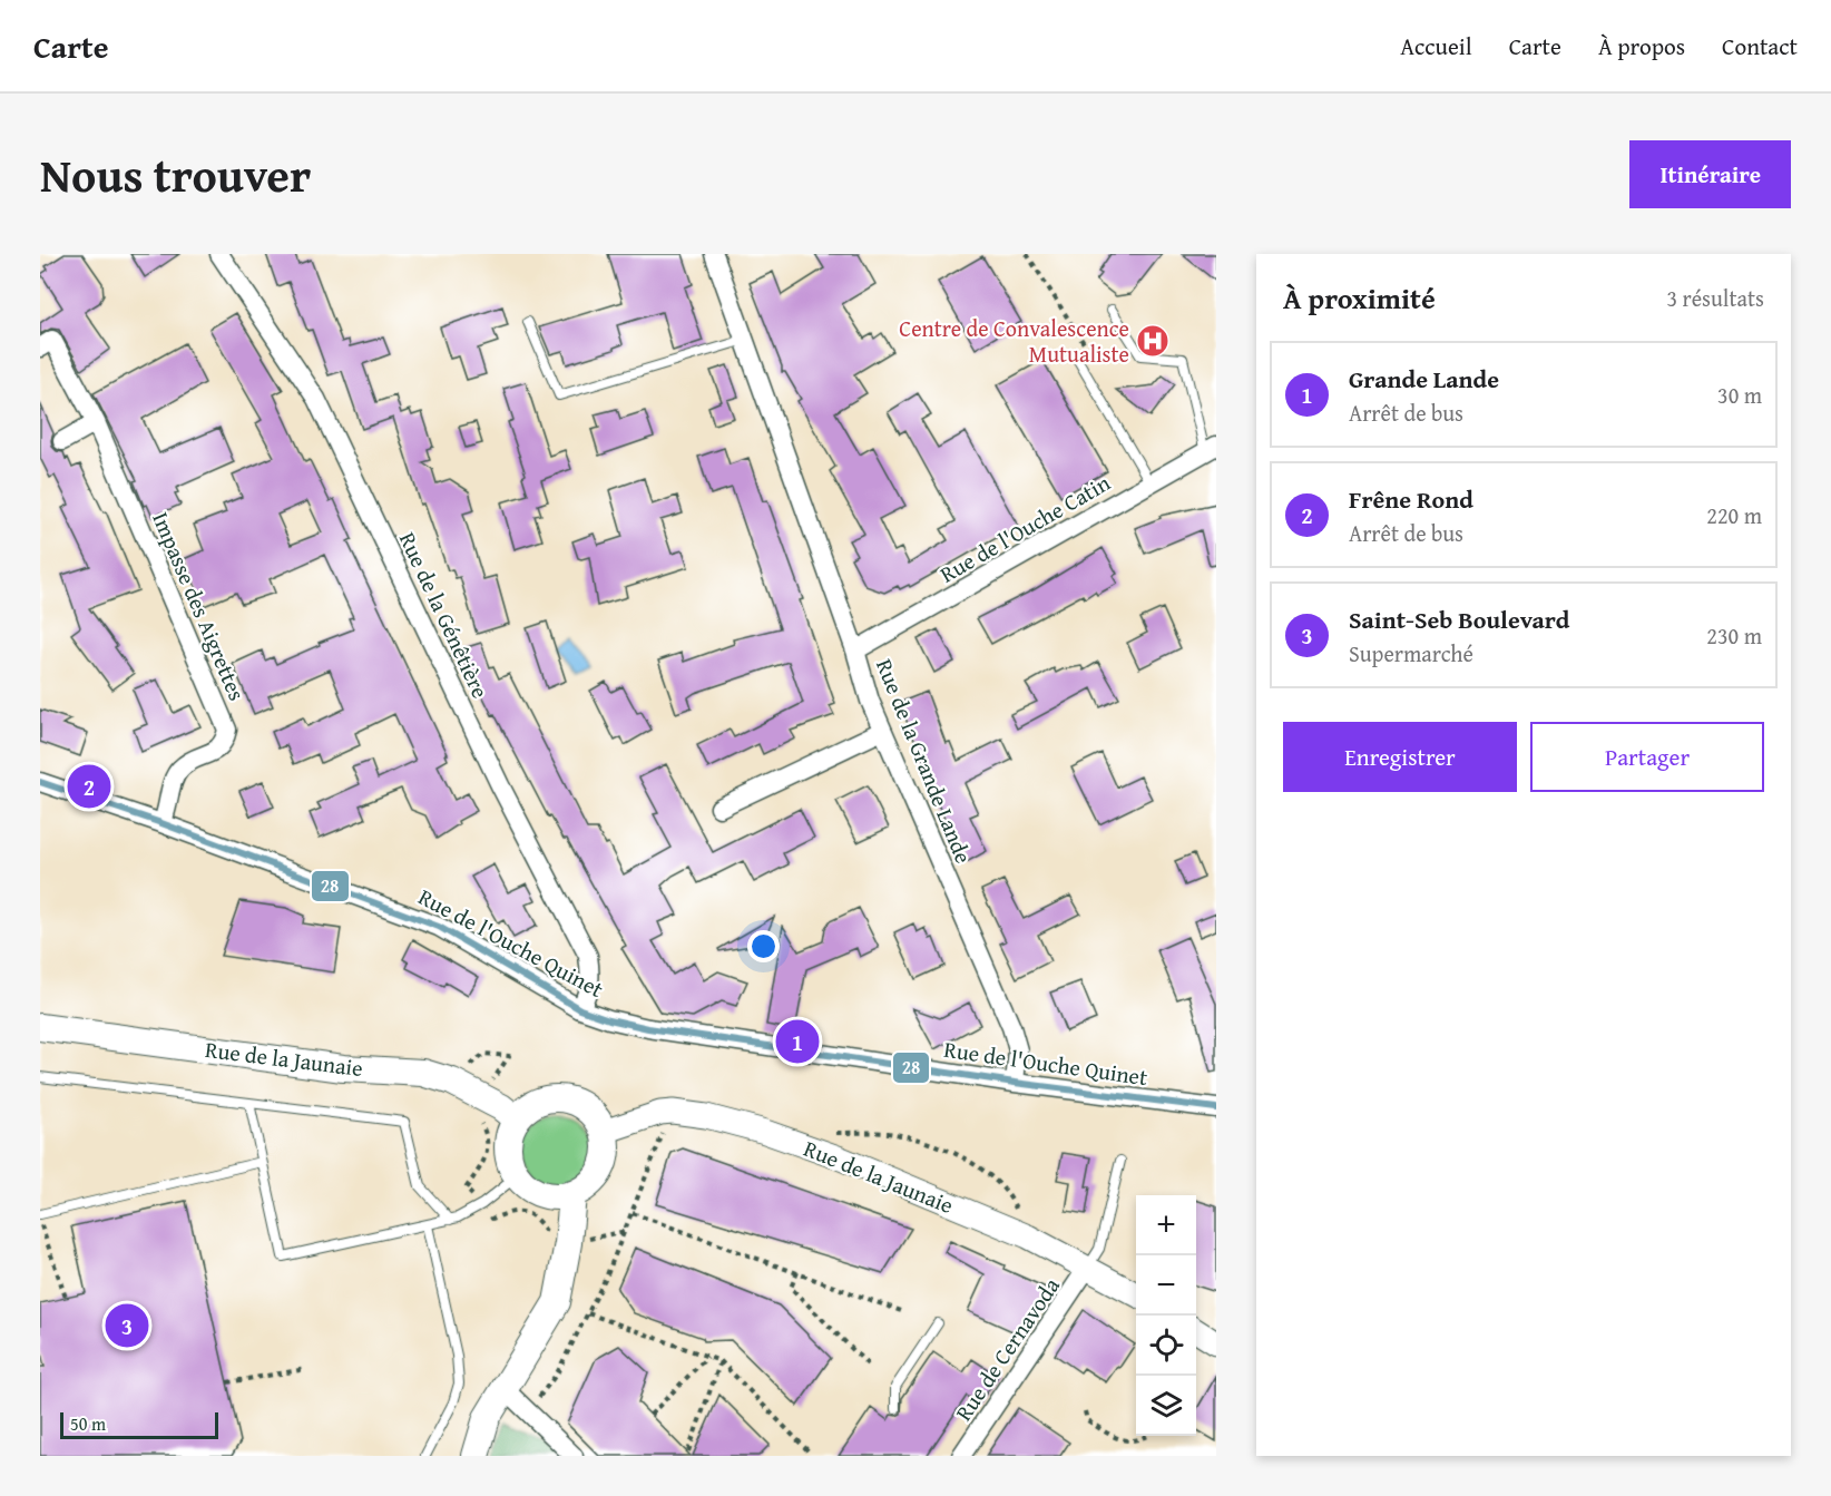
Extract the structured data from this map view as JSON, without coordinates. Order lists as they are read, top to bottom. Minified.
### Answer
{"streets":{"main road":["Rue de la Jaunaie"],"street":["Rue de l'Ouche Catin","Impasse des Aigrettes","Rue de la Génêtière","Rue de la Grande Lande","Rue de l'Ouche Quinet","Rue de Cernavoda"]},"crossings":[["Rue de l'Ouche Catin","Rue de la Grande Lande"],["Impasse des Aigrettes","Rue de l'Ouche Quinet"],["Rue de la Génêtière","Rue de l'Ouche Quinet"],["Rue de la Grande Lande","Rue de l'Ouche Quinet"],["Rue de la Jaunaie","Rue de Cernavoda"]],"places":{"hospital":["Centre de Convalescence Mutualiste"]},"lines":["transit line 28"],"scale_bar":"50 m","page":{"header":"Carte","nav":["Accueil","Carte","À propos","Contact"],"title":"Nous trouver","buttons":["Itinéraire",["Enregistrer","Partager"]],"heading":["À proximité","3 résultats"],"list":[{"mark":"1","name":"Grande Lande","note":"Arrêt de bus","value":"30 m"},{"mark":"2","name":"Frêne Rond","note":"Arrêt de bus","value":"220 m"},{"mark":"3","name":"Saint-Seb Boulevard","note":"Supermarché","value":"230 m"}],"pins":["2","1","3"],"map_buttons":["+","−"],"scale":"50 m"}}
